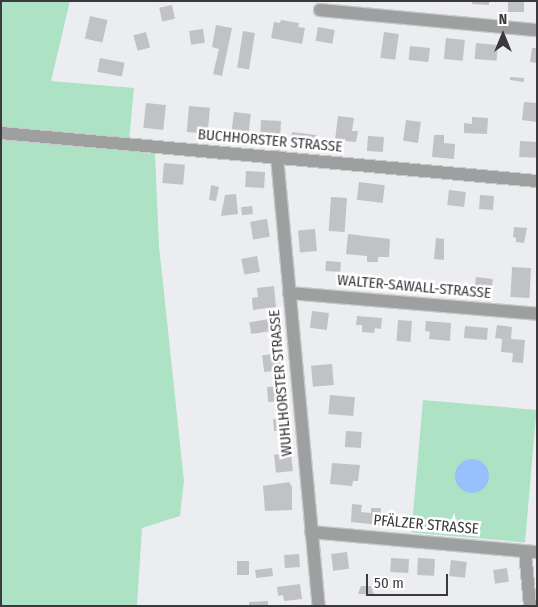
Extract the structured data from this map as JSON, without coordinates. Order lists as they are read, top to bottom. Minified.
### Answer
{"streets":{"street":["BUCHHORSTER STRASSE","WALTER-SAWALL-STRASSE","WUHLHORSTER STRASSE","PFÄLZER STRASSE"]},"crossings":[["BUCHHORSTER STRASSE","WUHLHORSTER STRASSE"],["WALTER-SAWALL-STRASSE","WUHLHORSTER STRASSE"],["WUHLHORSTER STRASSE","PFÄLZER STRASSE"]],"scale_bar":"50 m","north":"top"}
